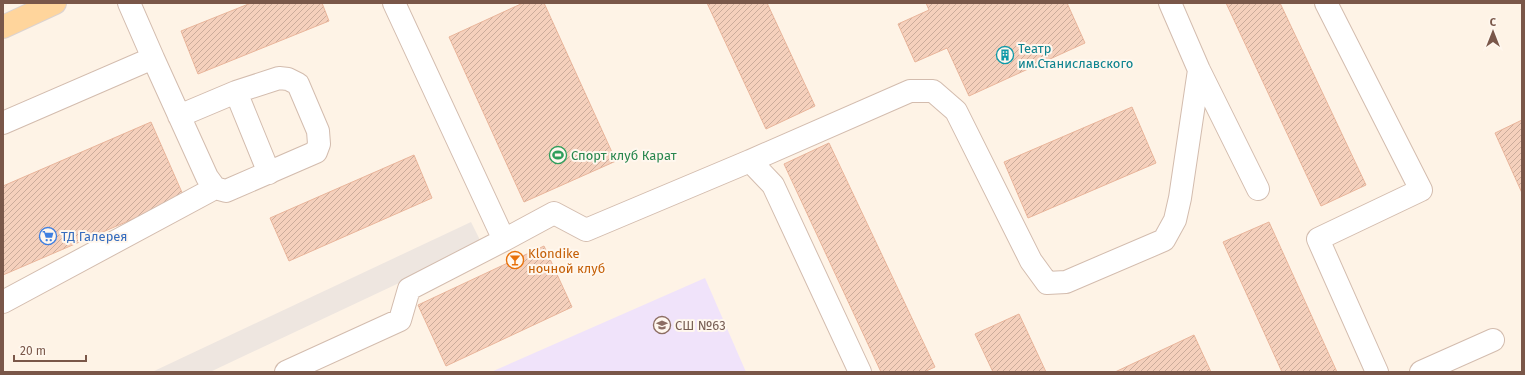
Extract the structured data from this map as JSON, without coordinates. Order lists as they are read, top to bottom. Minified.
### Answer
{"places":{"building":["Театр им.Станиславского"],"sports":["Спорт клуб Карат"],"supermarket":["ТД Галерея"],"bar":["Klondike ночной клуб"],"school or university":["СШ №63"]},"scale_bar":"20 m","north":"top"}
